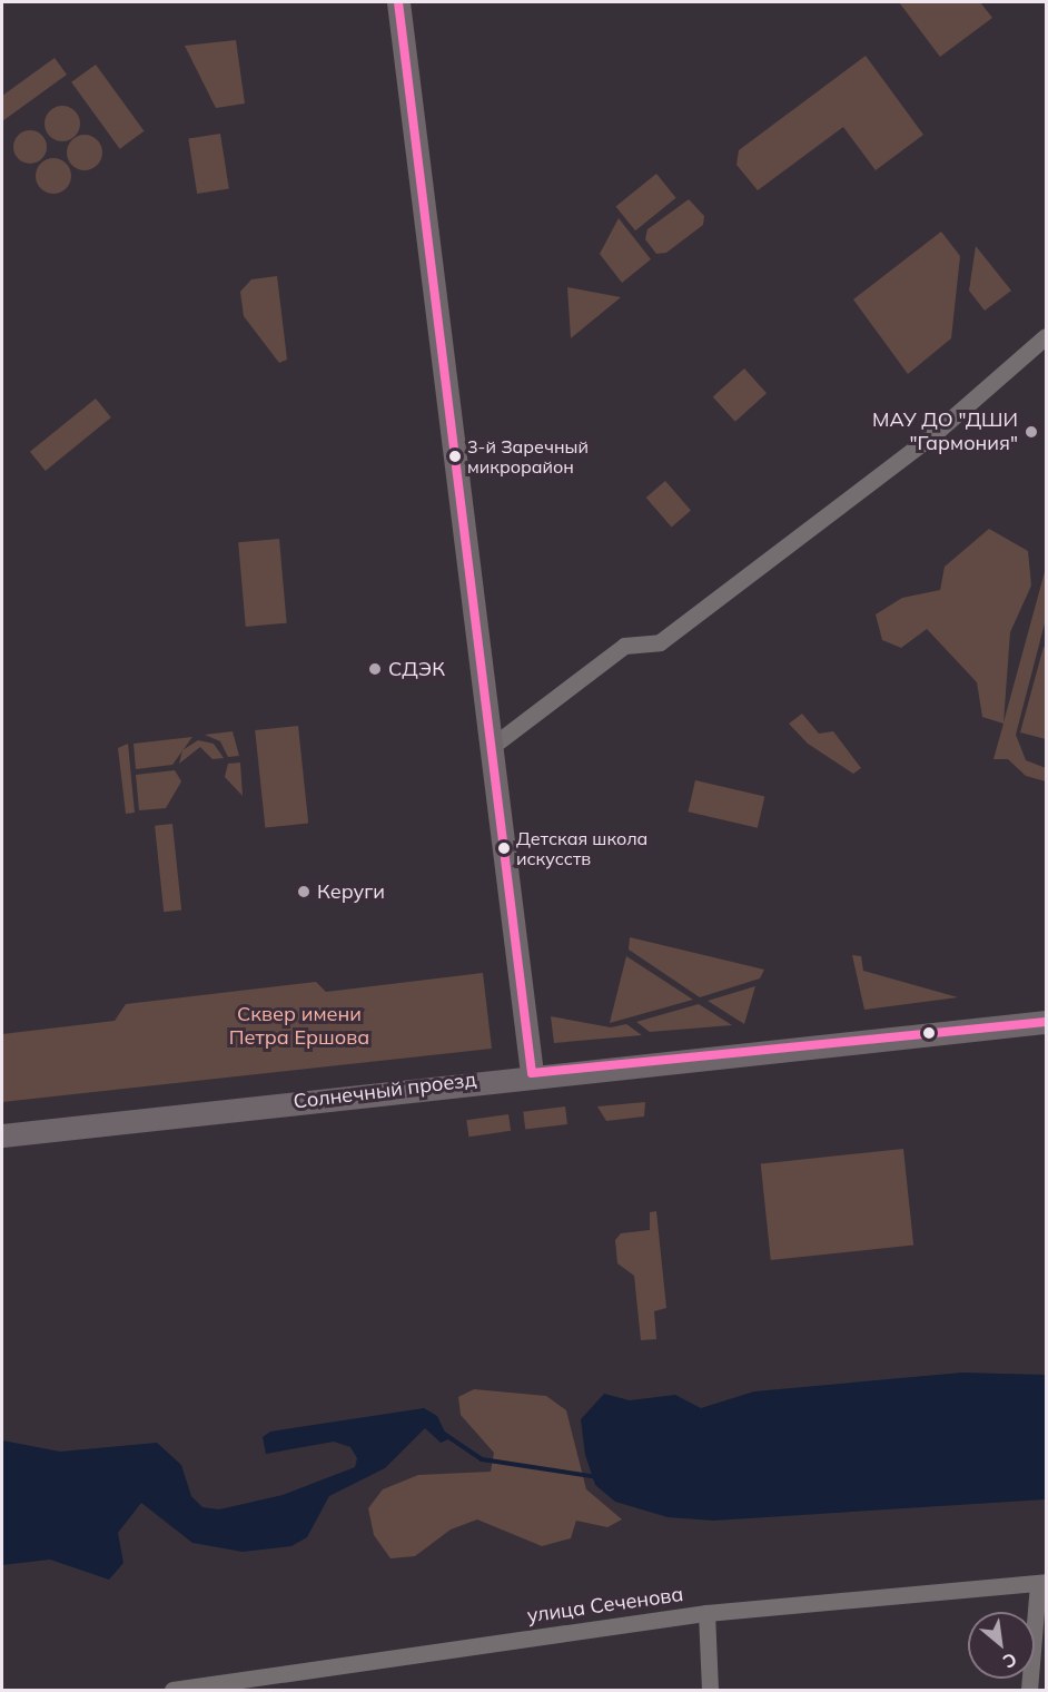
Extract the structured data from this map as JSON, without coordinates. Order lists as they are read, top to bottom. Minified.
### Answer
{"streets":{"street":["Солнечный проезд","улица Сеченова"]},"parks":["Сквер имени Петра Ершова"],"places":["МАУ ДО \"ДШИ \"Гармония\"","3-й Заречный микрорайон","СДЭК","Детская школа искусств","Керуги"],"north":"bottom right"}
